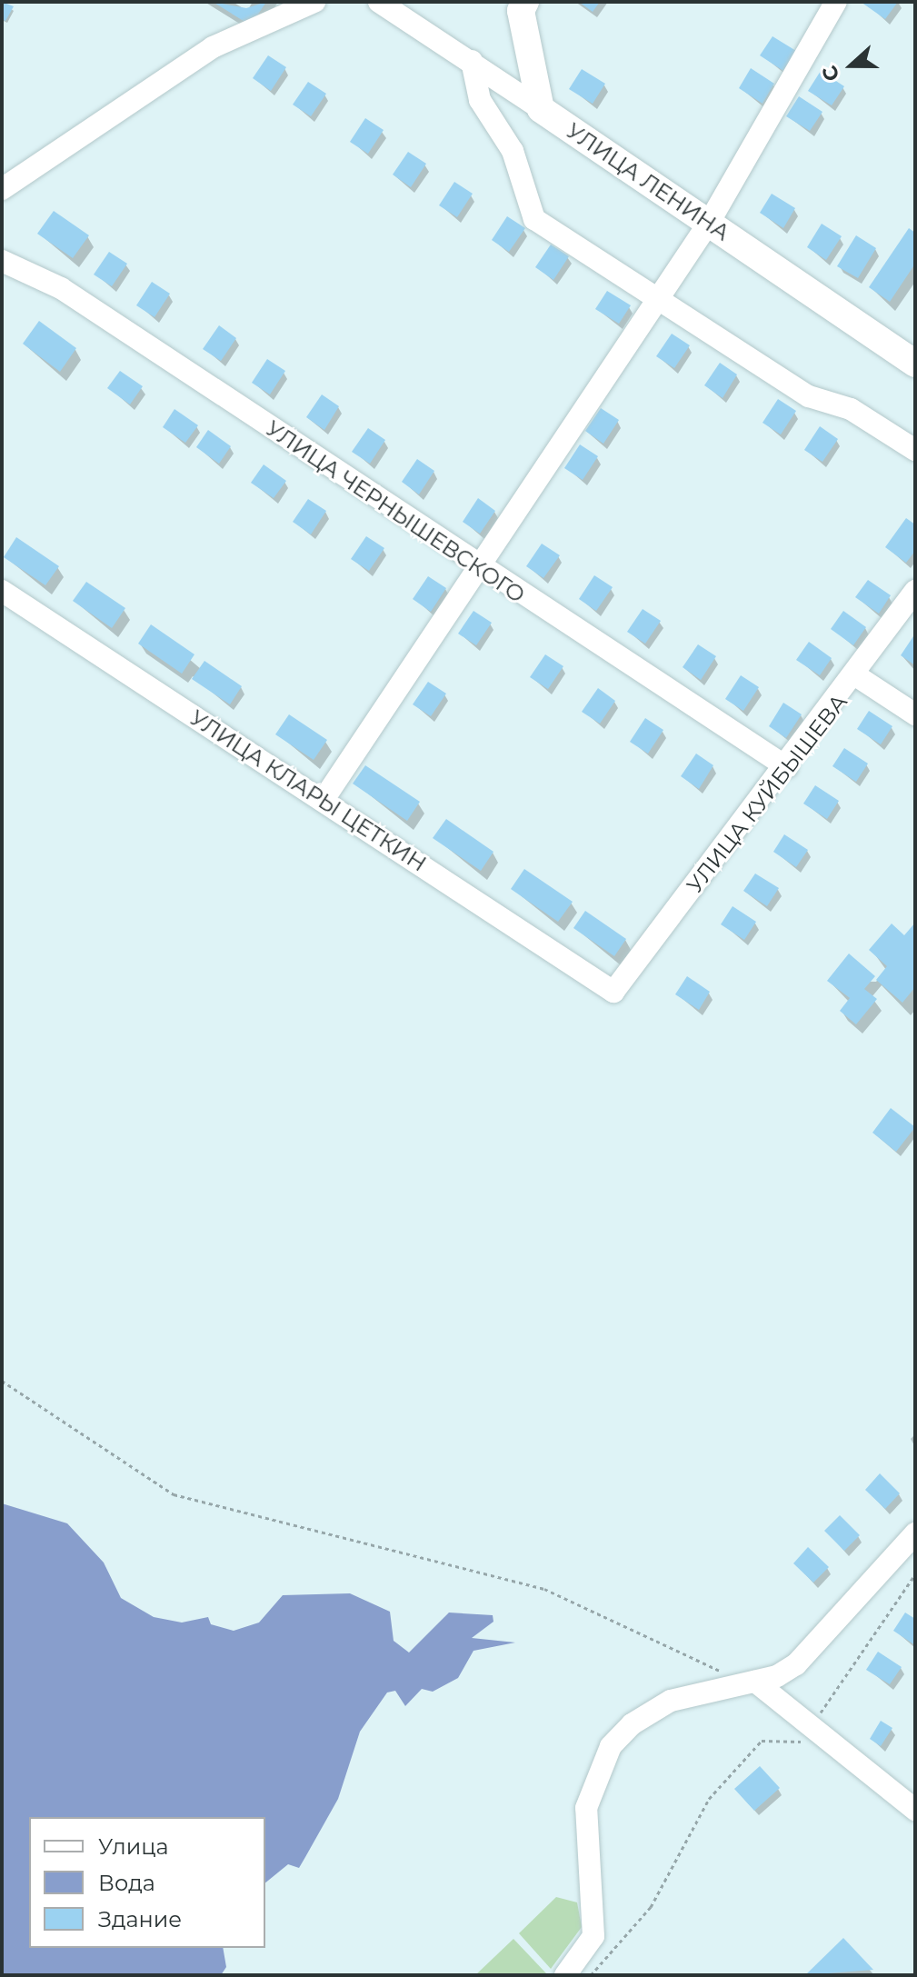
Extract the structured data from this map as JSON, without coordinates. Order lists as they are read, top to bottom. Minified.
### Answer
{"streets":{"main road":["УЛИЦА ЛЕНИНА"],"street":["УЛИЦА ЧЕРНЫШЕВСКОГО","УЛИЦА КЛАРЫ ЦЕТКИН","УЛИЦА КУЙБЫШЕВА"]},"crossings":[["УЛИЦА ЧЕРНЫШЕВСКОГО","УЛИЦА КУЙБЫШЕВА"],["УЛИЦА КЛАРЫ ЦЕТКИН","УЛИЦА КУЙБЫШЕВА"]],"legend":["Улица","Вода","Здание"],"north":"left"}
